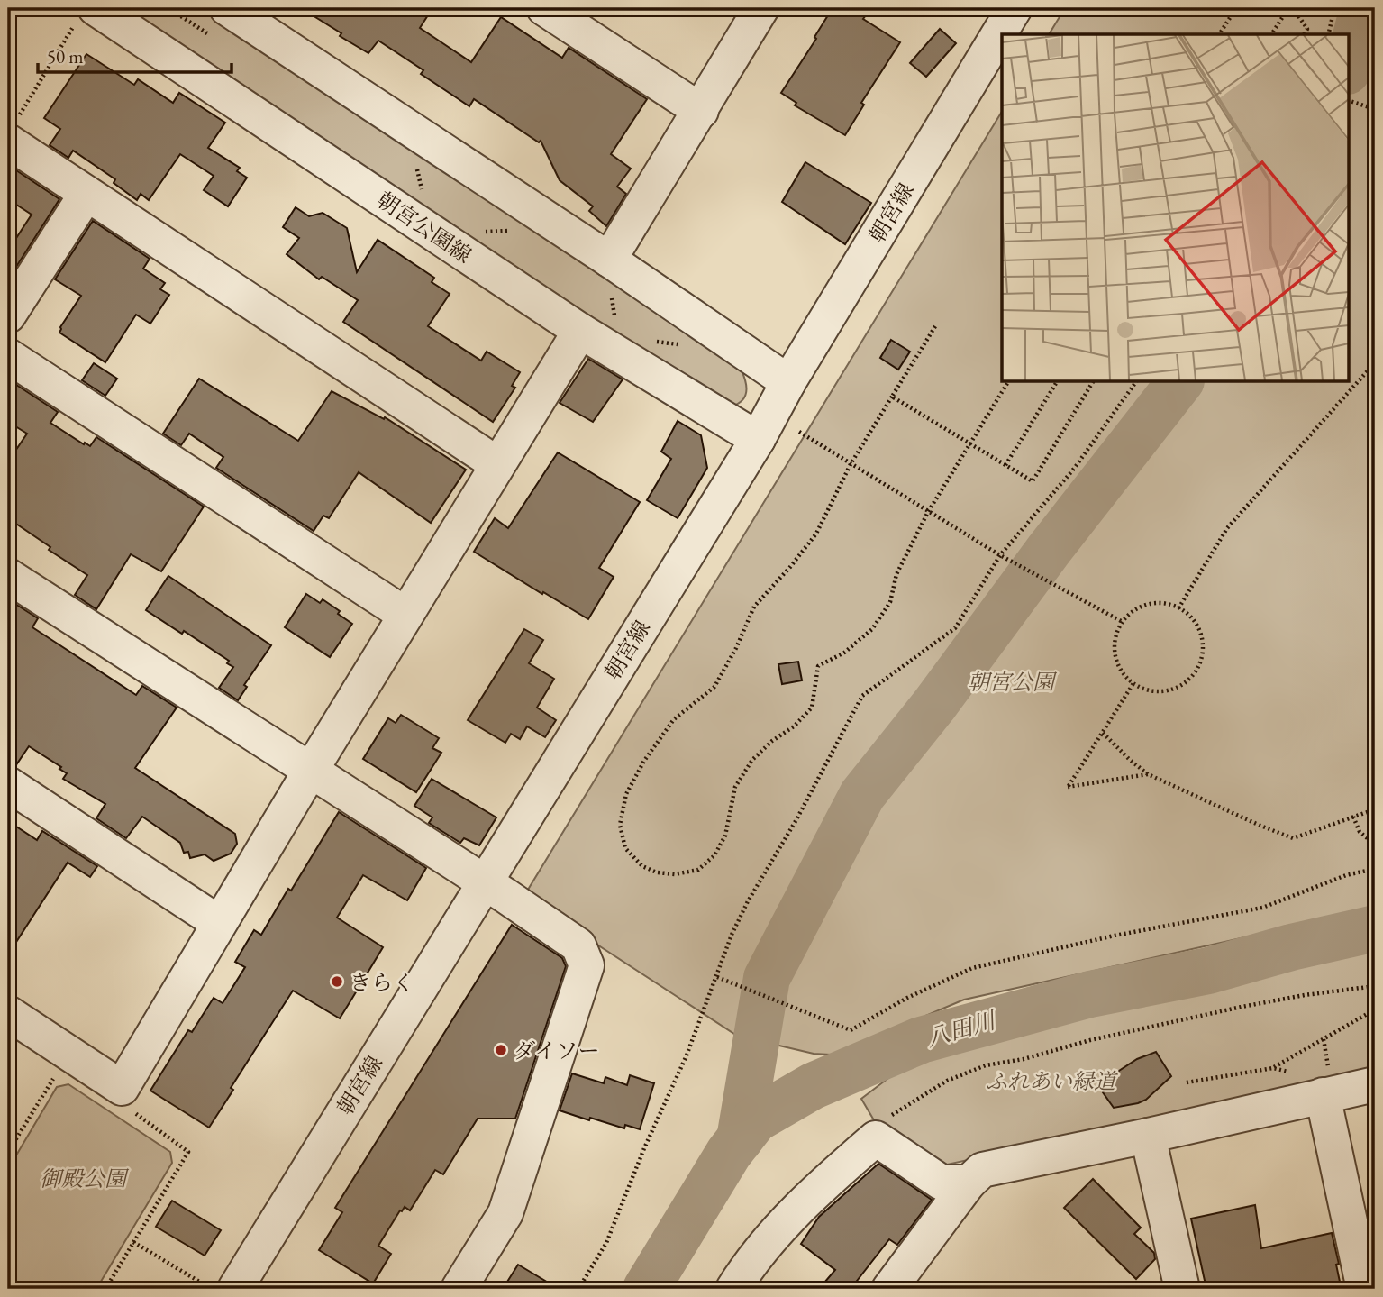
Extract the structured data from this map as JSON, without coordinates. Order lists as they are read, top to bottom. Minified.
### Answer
{"streets":{"street":["朝宮線","朝宮公園線"]},"crossings":[["朝宮線","朝宮公園線"]],"water":["八田川"],"parks":["朝宮公園","ふれあい緑道","御殿公園"],"places":["きらく","ダイソー"],"scale_bar":"50 m"}
